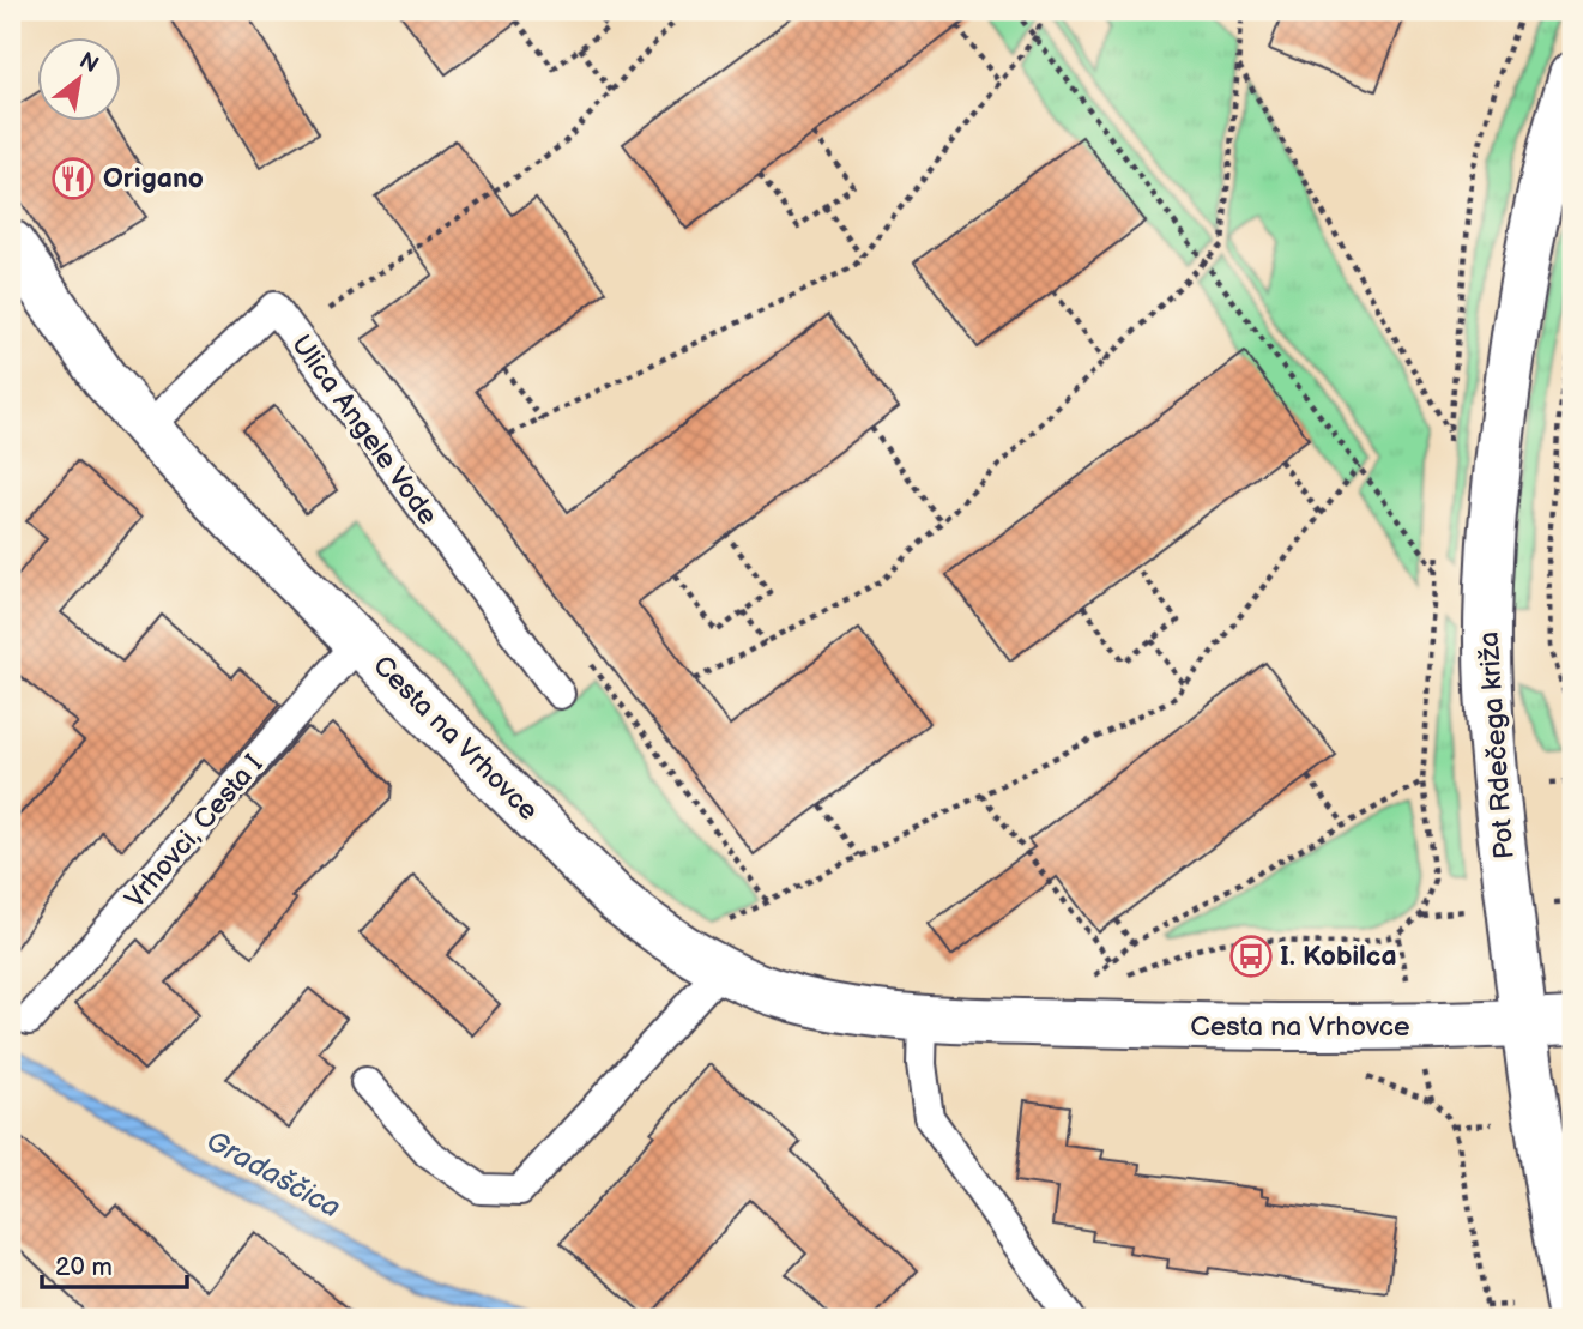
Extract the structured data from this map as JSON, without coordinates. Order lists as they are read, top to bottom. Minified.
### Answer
{"streets":{"street":["Cesta na Vrhovce","Pot Rdečega križa"],"lane":["Ulica Angele Vode","Vrhovci, Cesta I"]},"crossings":[["Ulica Angele Vode","Cesta na Vrhovce"],["Cesta na Vrhovce","Pot Rdečega križa"],["Cesta na Vrhovce","Vrhovci, Cesta I"]],"water":["Gradaščica"],"places":{"restaurant":["Origano"],"bus stop":["I. Kobilca"]},"scale_bar":"20 m","north":"top right"}
